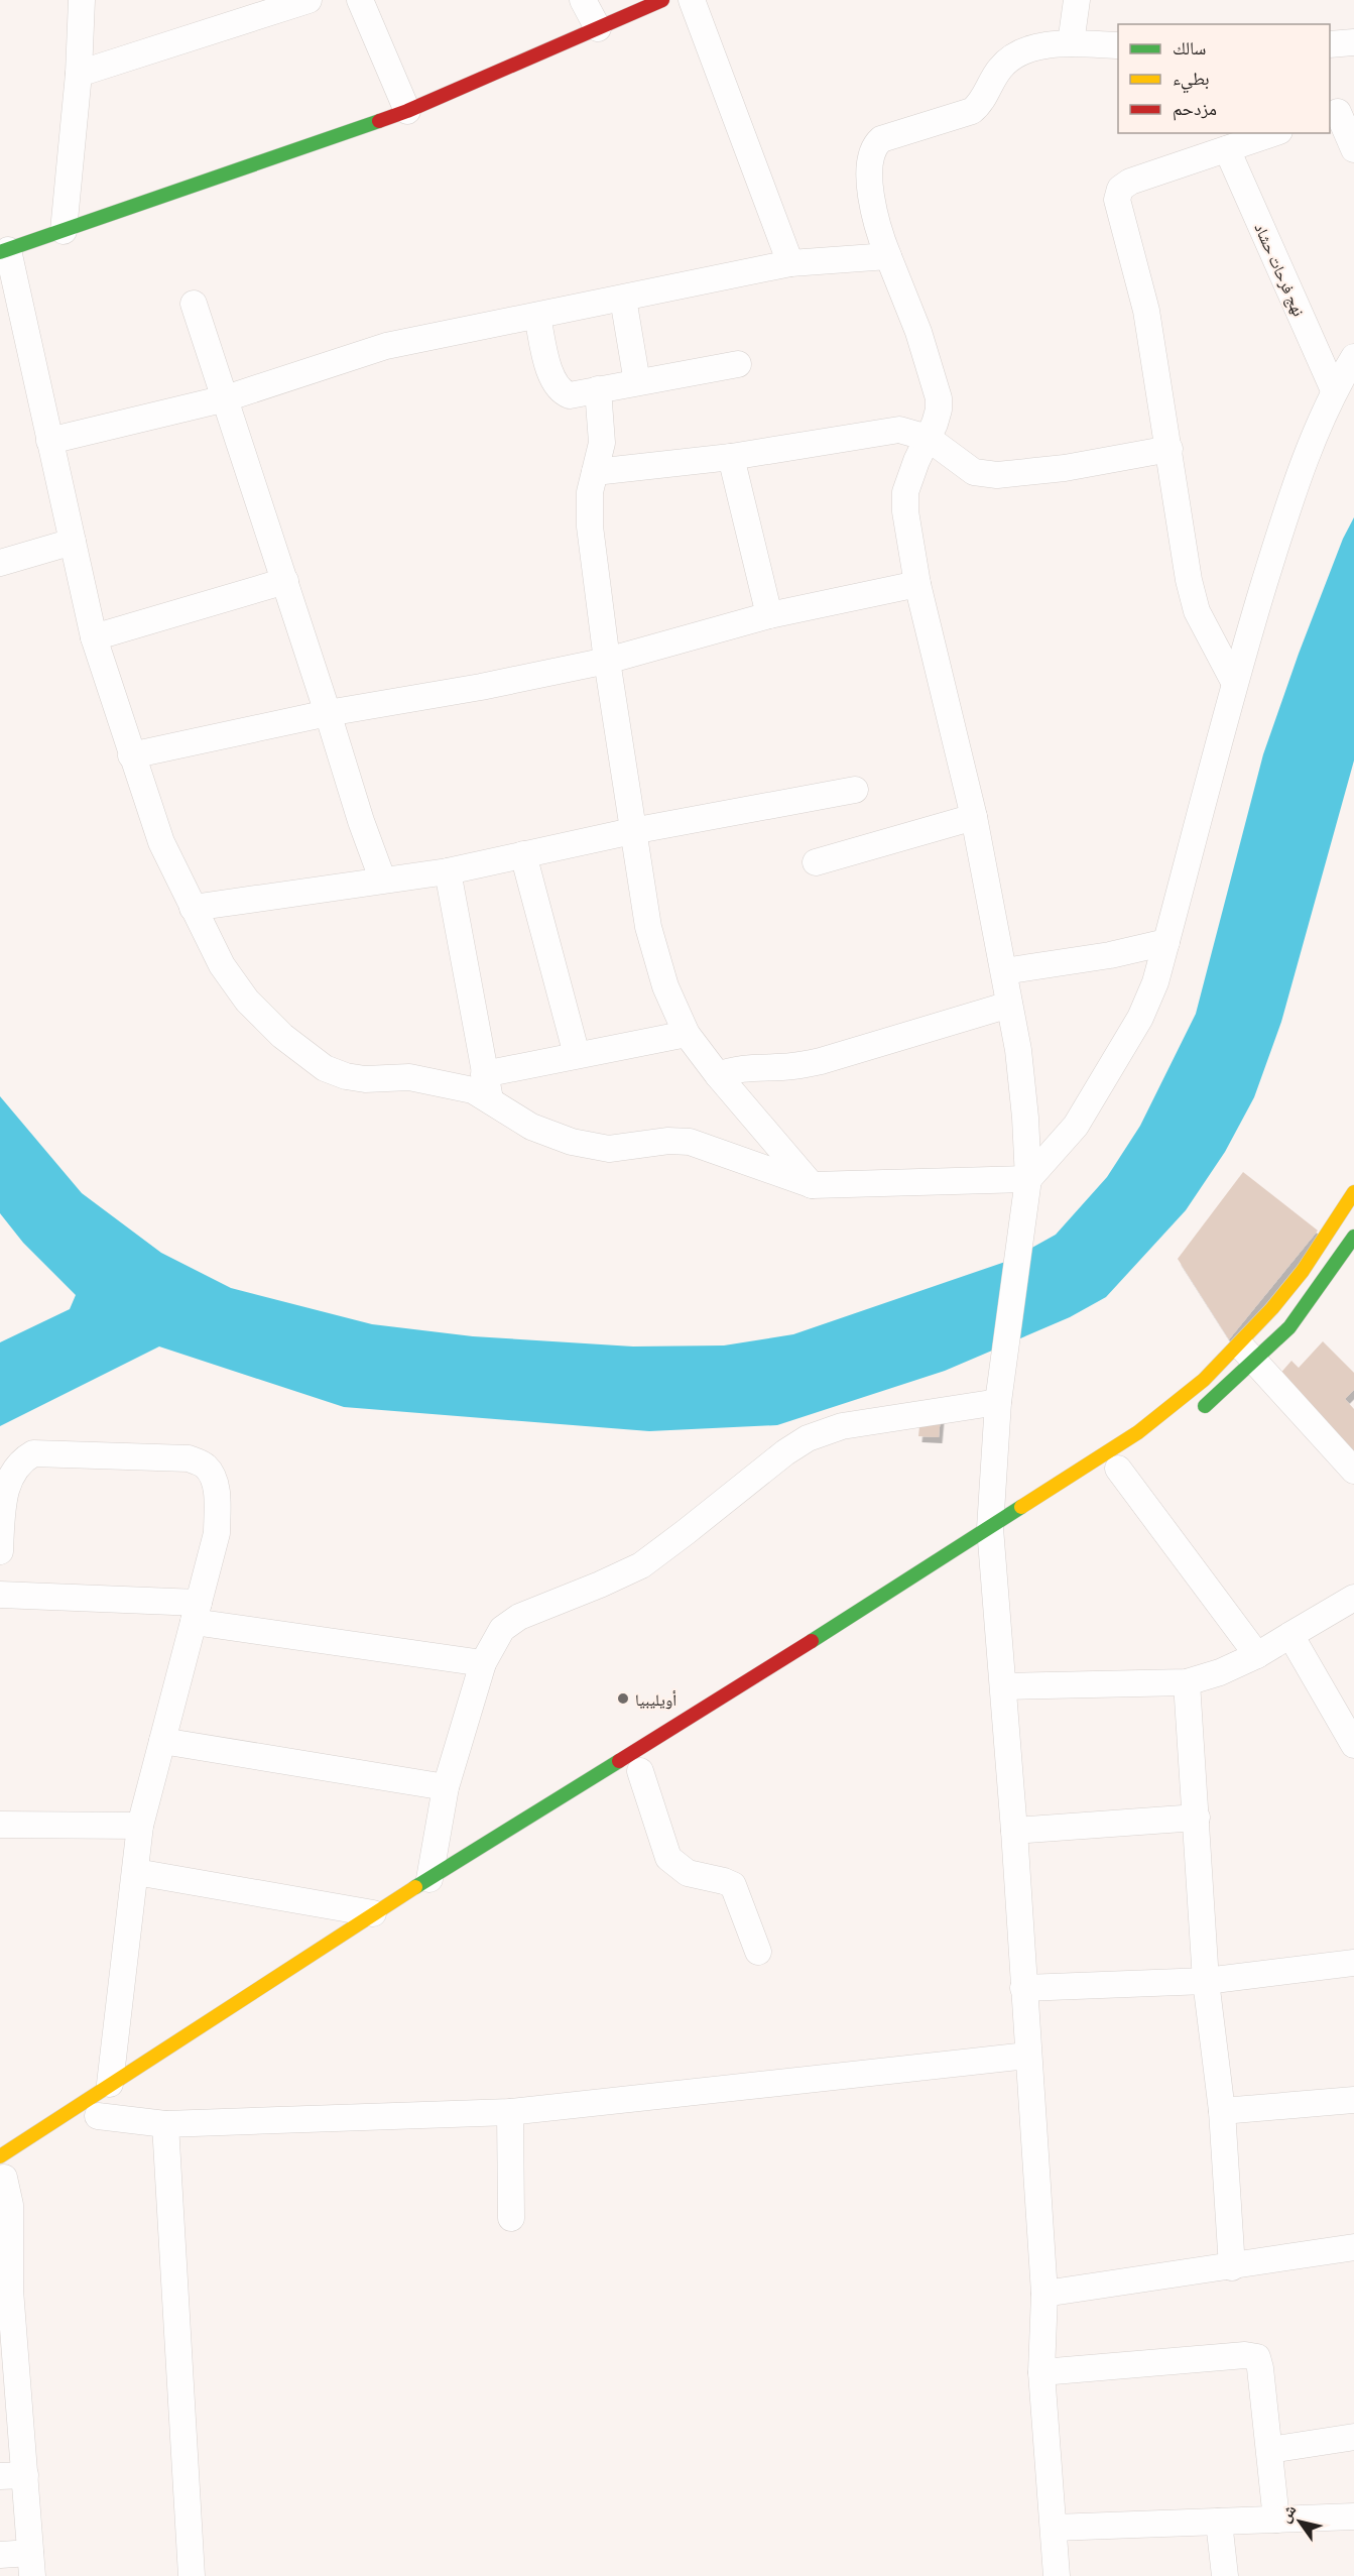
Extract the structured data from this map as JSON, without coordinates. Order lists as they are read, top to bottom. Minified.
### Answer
{"streets":{"street":["نهج فرحات حشاد"]},"places":["أويليبيا"],"legend":["سالك","بطيء","مزدحم"],"north":"top left"}
